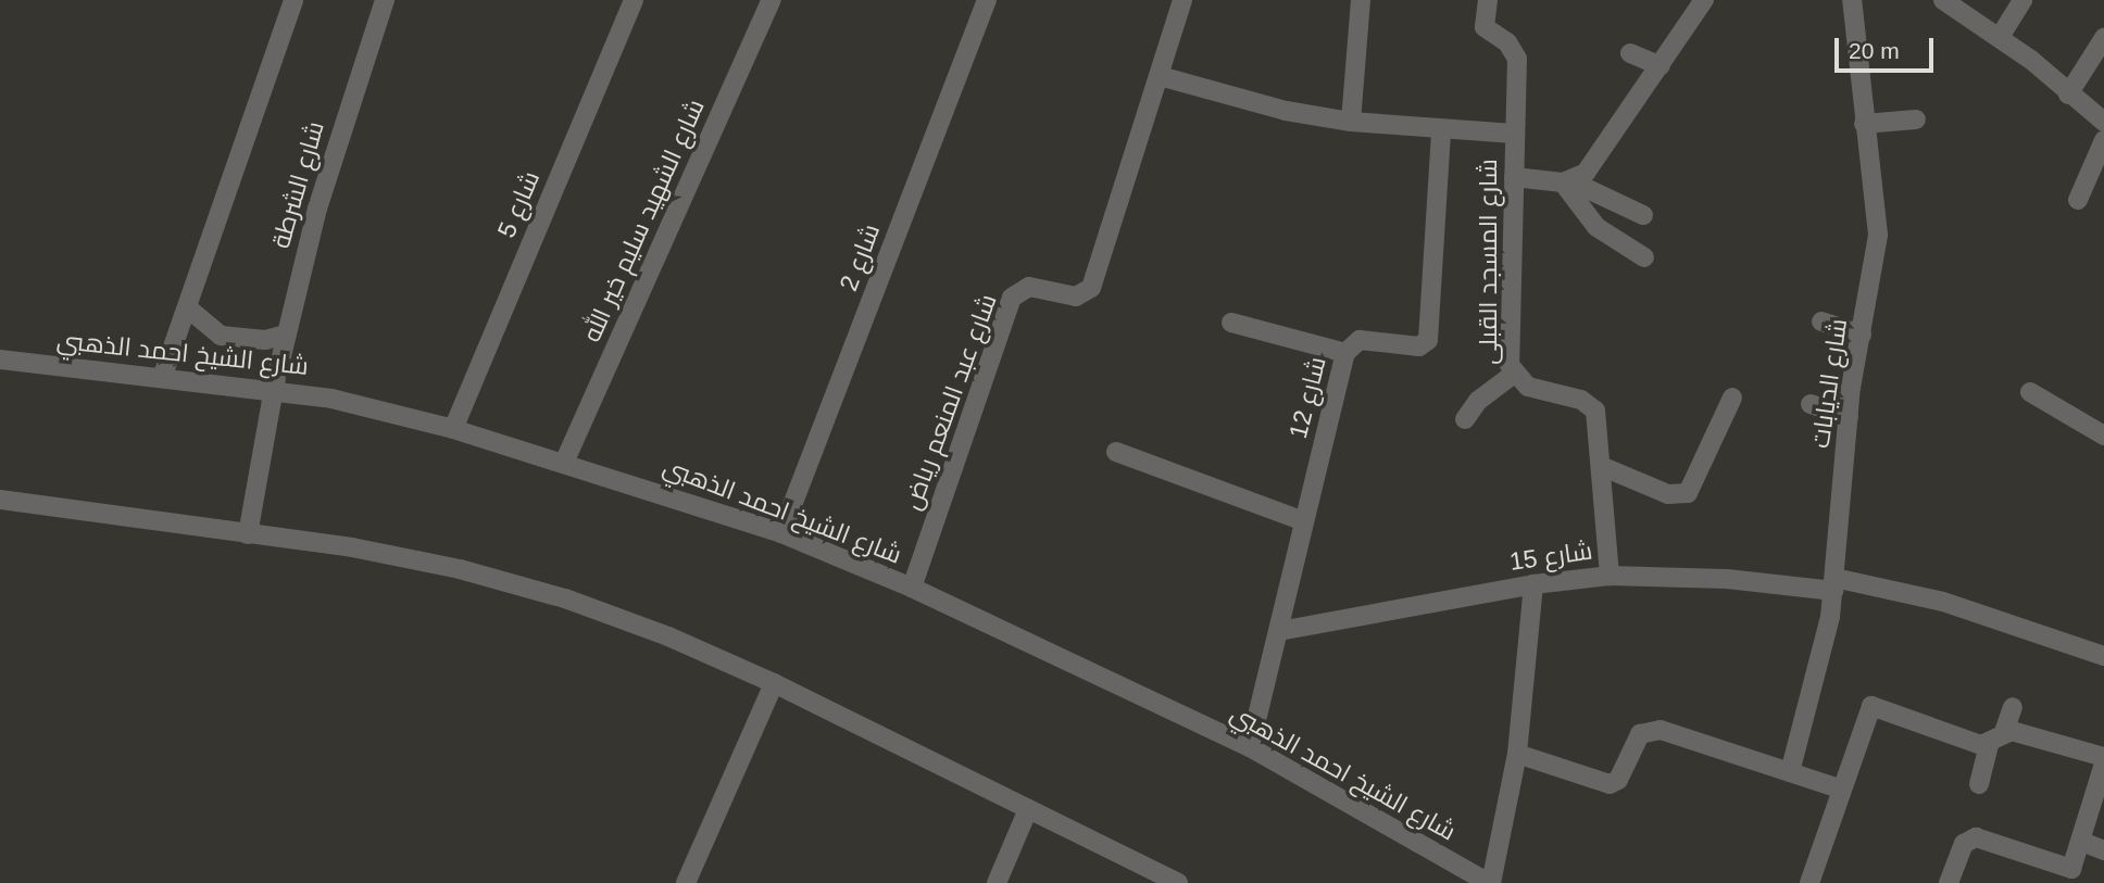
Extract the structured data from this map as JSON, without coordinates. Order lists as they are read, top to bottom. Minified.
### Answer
{"streets":{"street":["شارع الشرطة","شارع 5","شارع الشهيد سليم خير الله","شارع 2","شارع المسجد القبلى","شارع الشيخ احمد الذهبي","شارع الديابات","شارع 12","شارع عبد المنعم رياض","شارع 15"]},"crossings":[["شارع الشرطة","شارع الشيخ احمد الذهبي"],["شارع 5","شارع الشيخ احمد الذهبي"],["شارع الشهيد سليم خير الله","شارع الشيخ احمد الذهبي"],["شارع 2","شارع الشيخ احمد الذهبي"],["شارع المسجد القبلى","شارع 15"],["شارع الشيخ احمد الذهبي","شارع 12"],["شارع الشيخ احمد الذهبي","شارع عبد المنعم رياض"],["شارع الديابات","شارع 15"],["شارع 12","شارع 15"]],"scale_bar":"20 m"}
